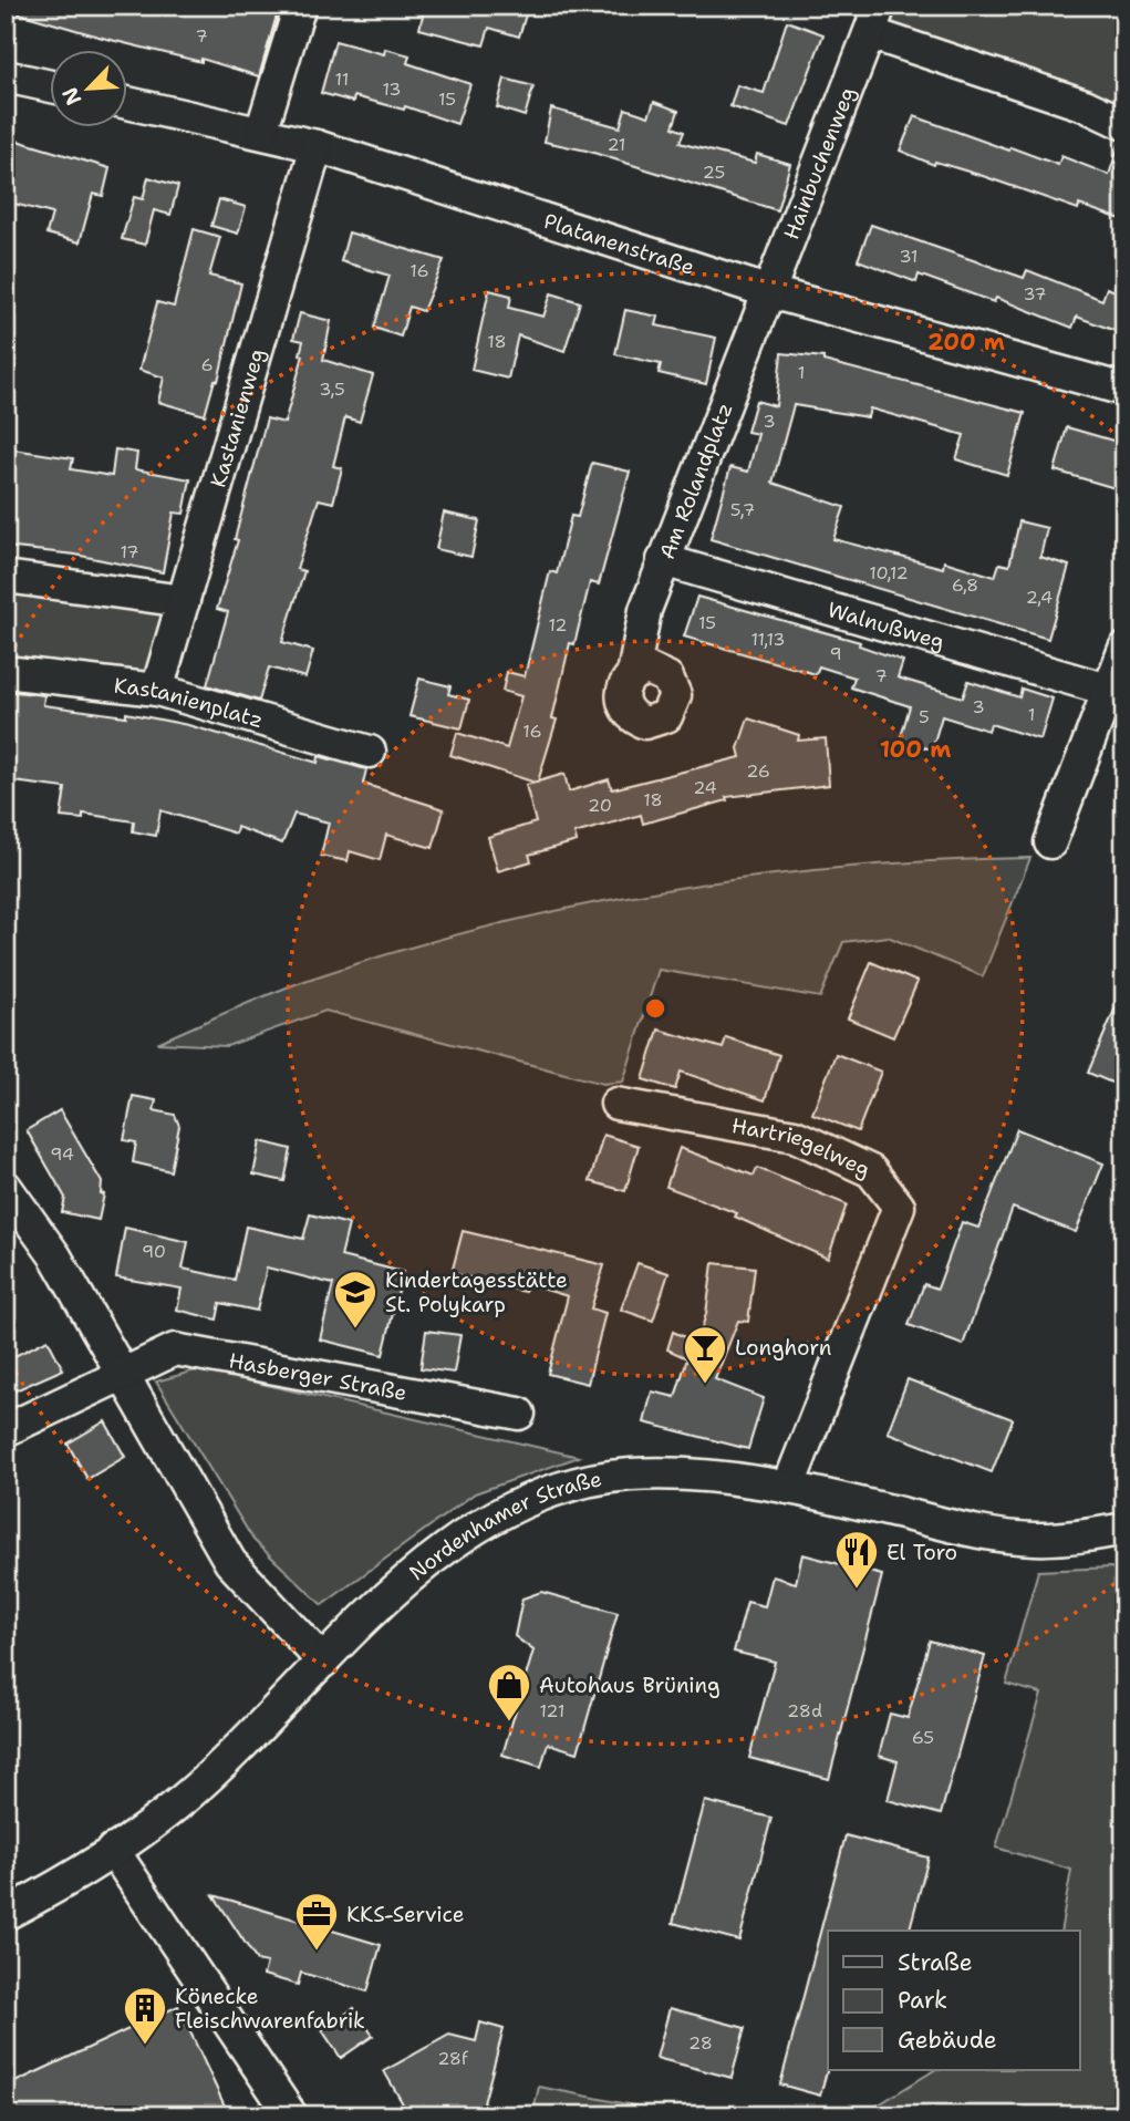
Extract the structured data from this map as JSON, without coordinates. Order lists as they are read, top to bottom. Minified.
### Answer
{"streets":{"street":["Hainbuchenweg","Platanenstraße","Kastanienweg","Am Rolandplatz","Walnußweg","Kastanienplatz","Hartriegelweg","Hasberger Straße","Nordenhamer Straße"]},"crossings":[["Hainbuchenweg","Platanenstraße"],["Hainbuchenweg","Am Rolandplatz"],["Platanenstraße","Kastanienweg"],["Platanenstraße","Am Rolandplatz"],["Kastanienweg","Kastanienplatz"],["Am Rolandplatz","Walnußweg"],["Hartriegelweg","Nordenhamer Straße"]],"places":{"school or university":["Kindertagesstätte St. Polykarp"],"bar":["Longhorn"],"restaurant":["El Toro"],"shop":["Autohaus Brüning"],"office":["KKS-Service"],"building":["Könecke Fleischwarenfabrik"]},"house_numbers":["7","11","13","15","21","25","31","16","37","18","6","1","3,5","3","5,7","17","10,12","6,8","2,4","15","12","11,13","9","7","3","1","5","16","26","24","18","20","94","90","121","28d","65","28","28f"],"legend":["Straße","Park","Gebäude"],"north":"bottom left","rings":["200 m","100 m"]}
